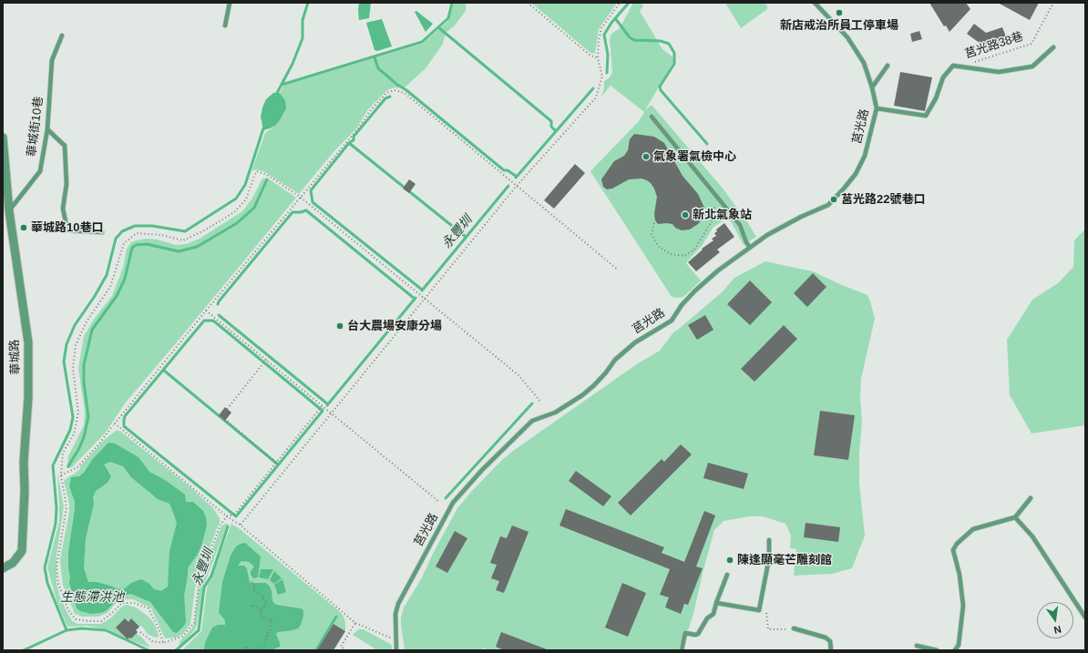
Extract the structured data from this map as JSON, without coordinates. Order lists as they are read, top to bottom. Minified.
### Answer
{"streets":{"street":["華城路"],"lane":["莒光路38巷","華城街10巷","莒光路"]},"crossings":[["莒光路38巷","莒光路"],["華城街10巷","華城路"]],"water":["永豐圳","生態滯洪池"],"places":["新店戒治所員工停車場","氣象署氣檢中心","莒光路22號巷口","新北氣象站","華城路10巷口","台大農場安康分場","陳逢顯毫芒雕刻館"],"north":"bottom"}
